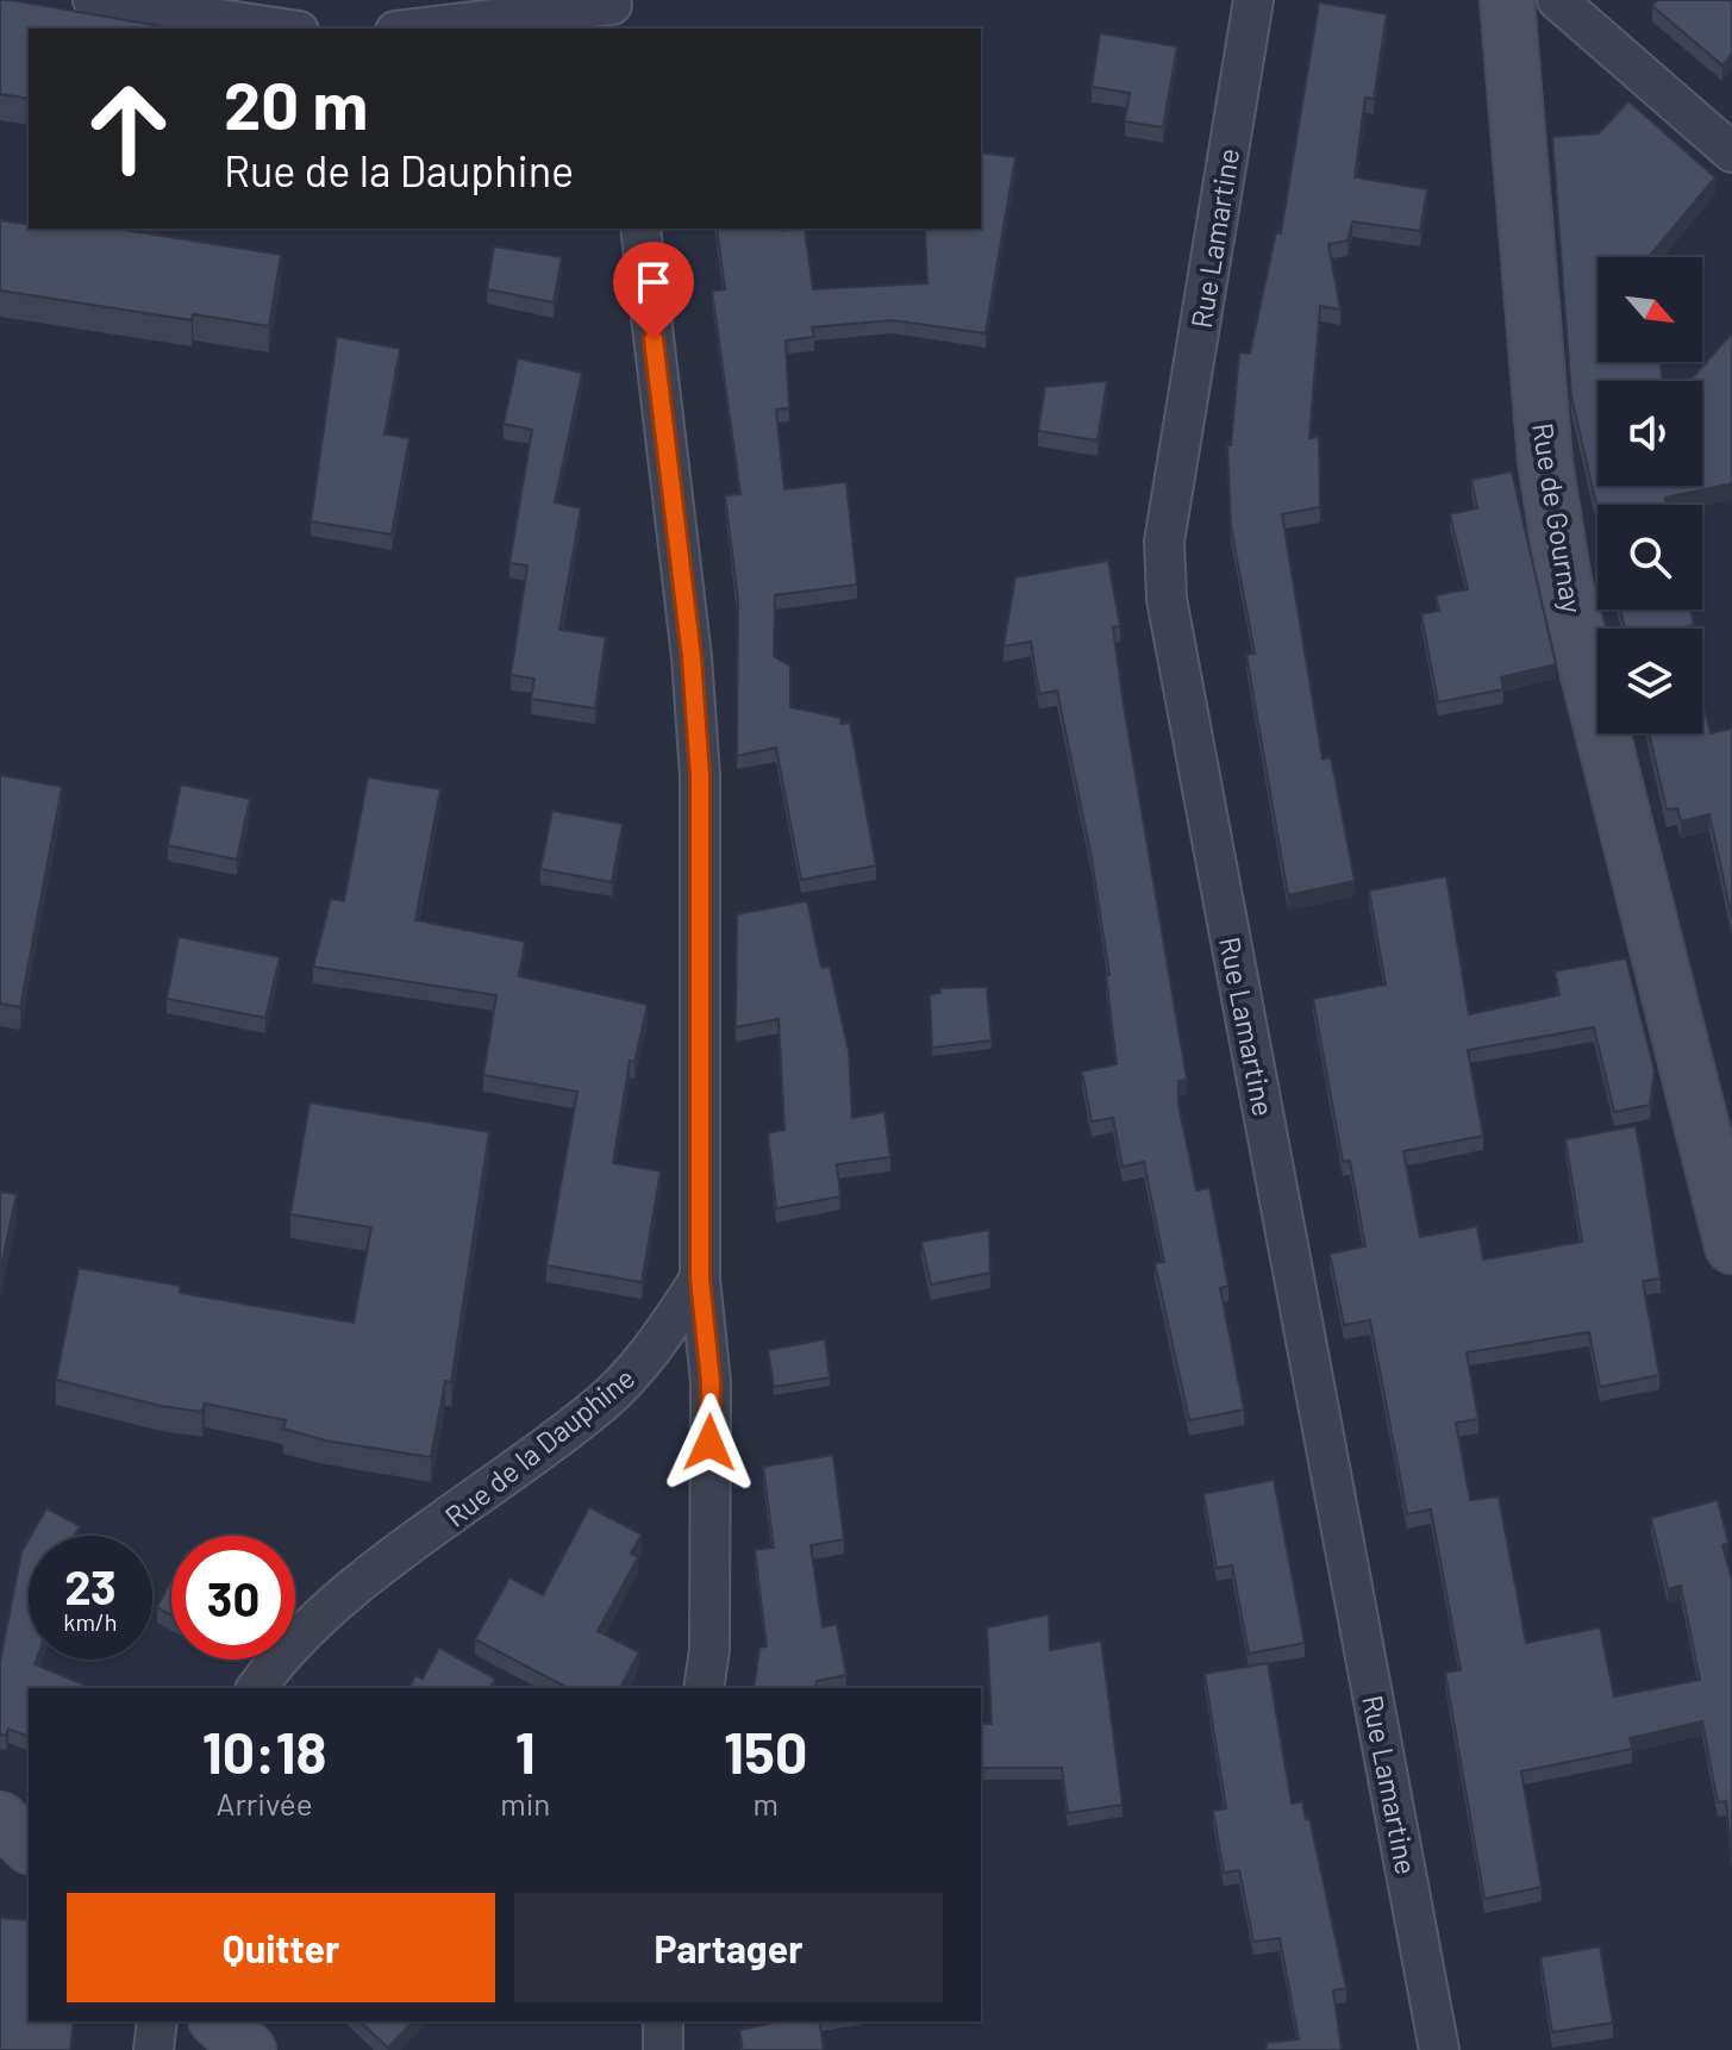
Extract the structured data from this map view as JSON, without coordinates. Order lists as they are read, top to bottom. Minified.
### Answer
{"streets":{"street":["Rue Lamartine","Rue de Gournay","Rue de la Dauphine"]},"north":"bottom right","page":{"turn":["20 m","Rue de la Dauphine"],"speed":"23 km/h","limit":"30","eta":["10:18","Arrivée","1","min","150","m"],"buttons":["Quitter","Partager"]}}
